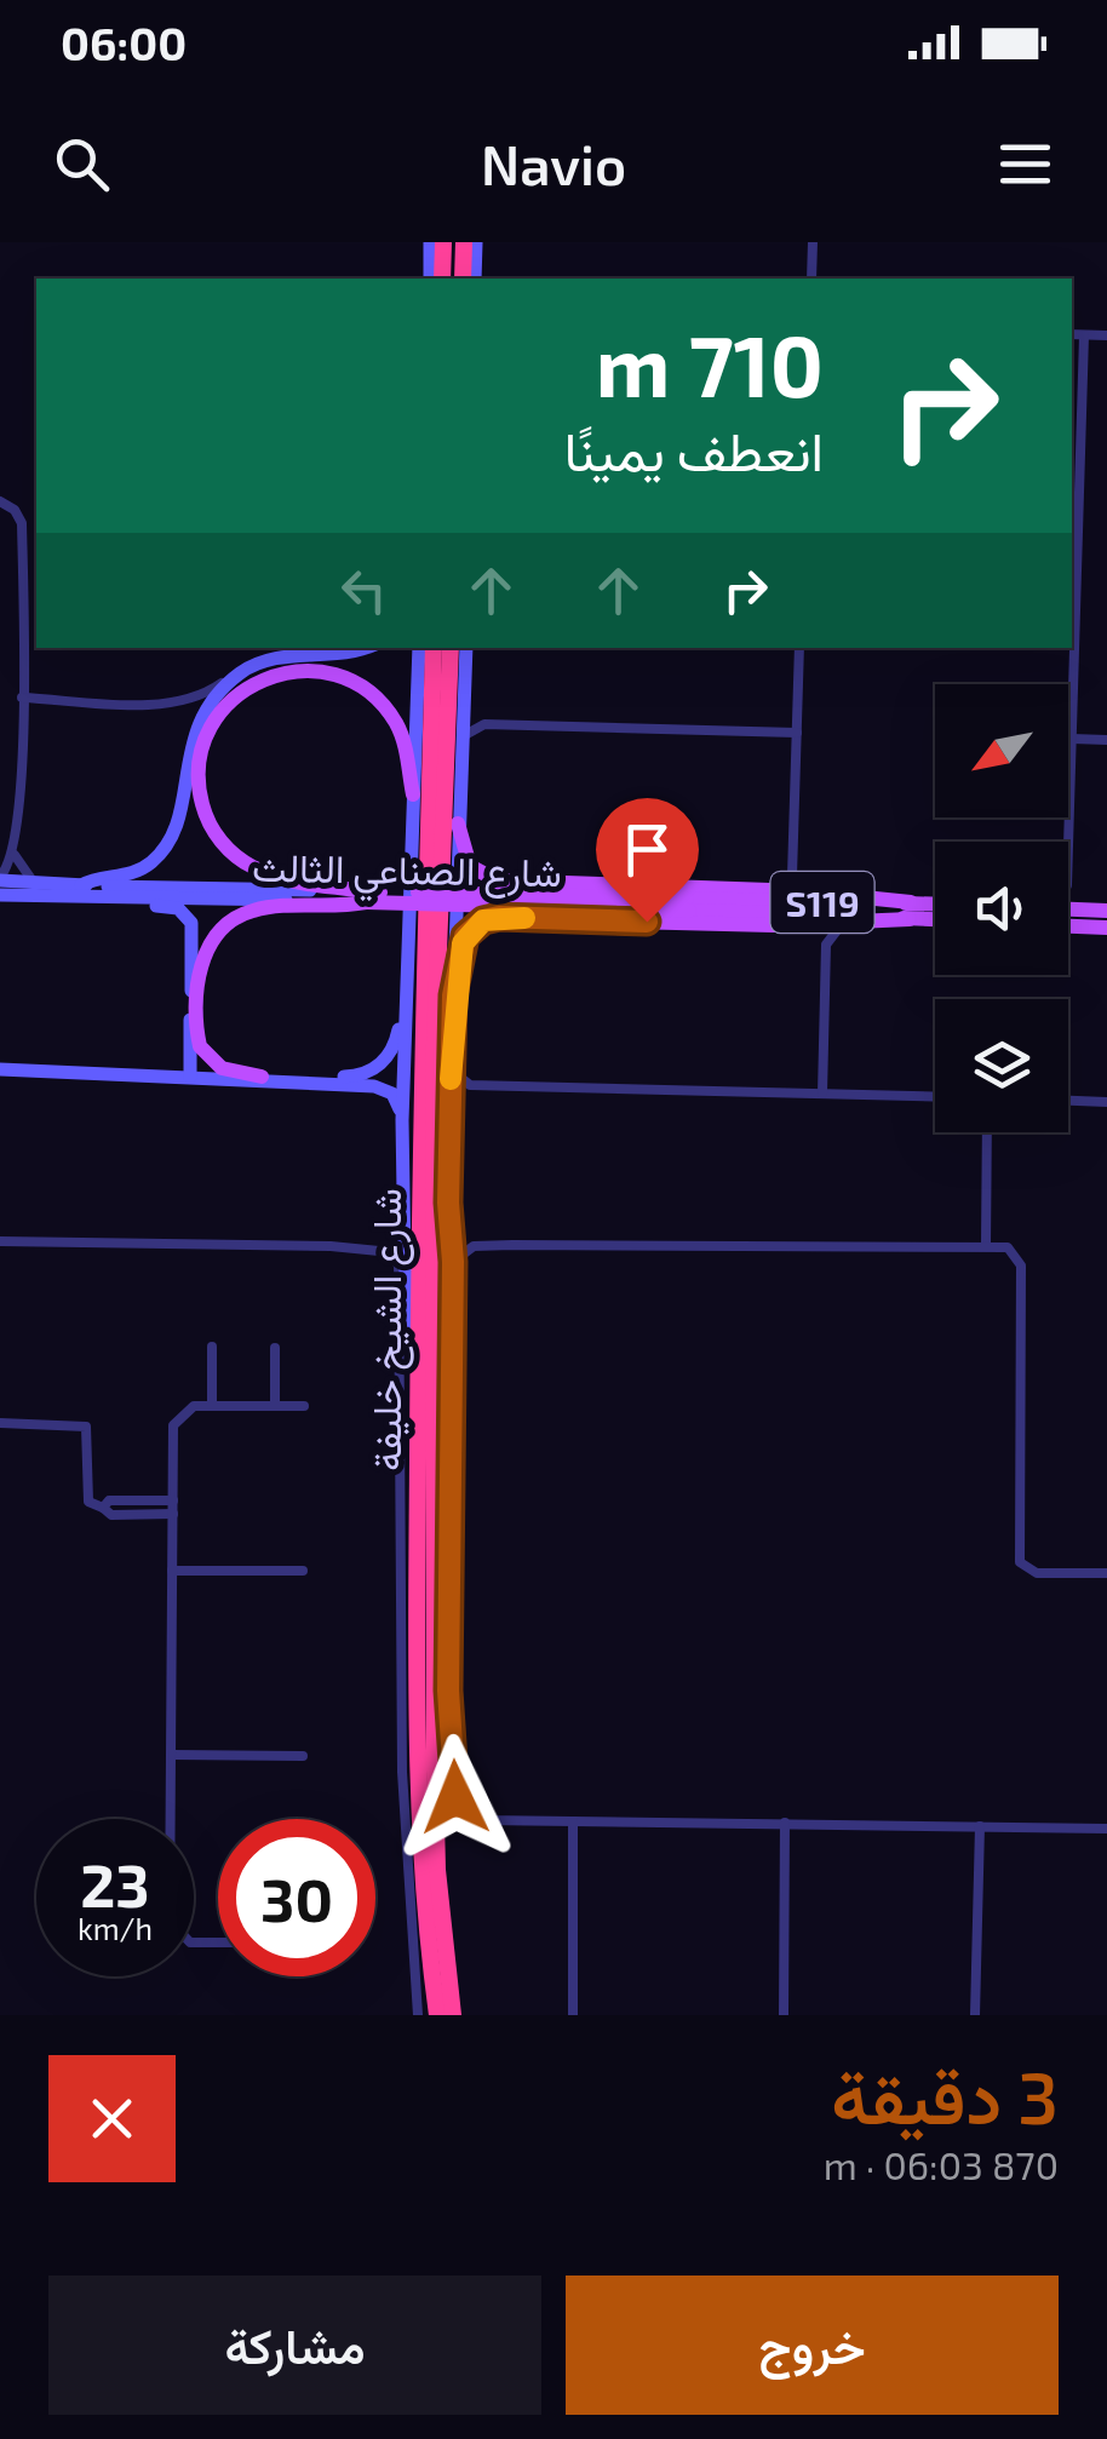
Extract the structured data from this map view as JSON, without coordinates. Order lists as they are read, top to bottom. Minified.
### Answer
{"streets":{"highway":["شارع الشيخ خليفة"],"main road":["شارع الصناعي الثالث","S119"]},"north":"bottom left","page":{"status":"06:00","header":"Navio","turn":["710 m","انعطف يمينًا"],"speed":"23 km/h","limit":"30","heading":["3 دقيقة","870 m · 06:03"],"buttons":["خروج","مشاركة"]}}
